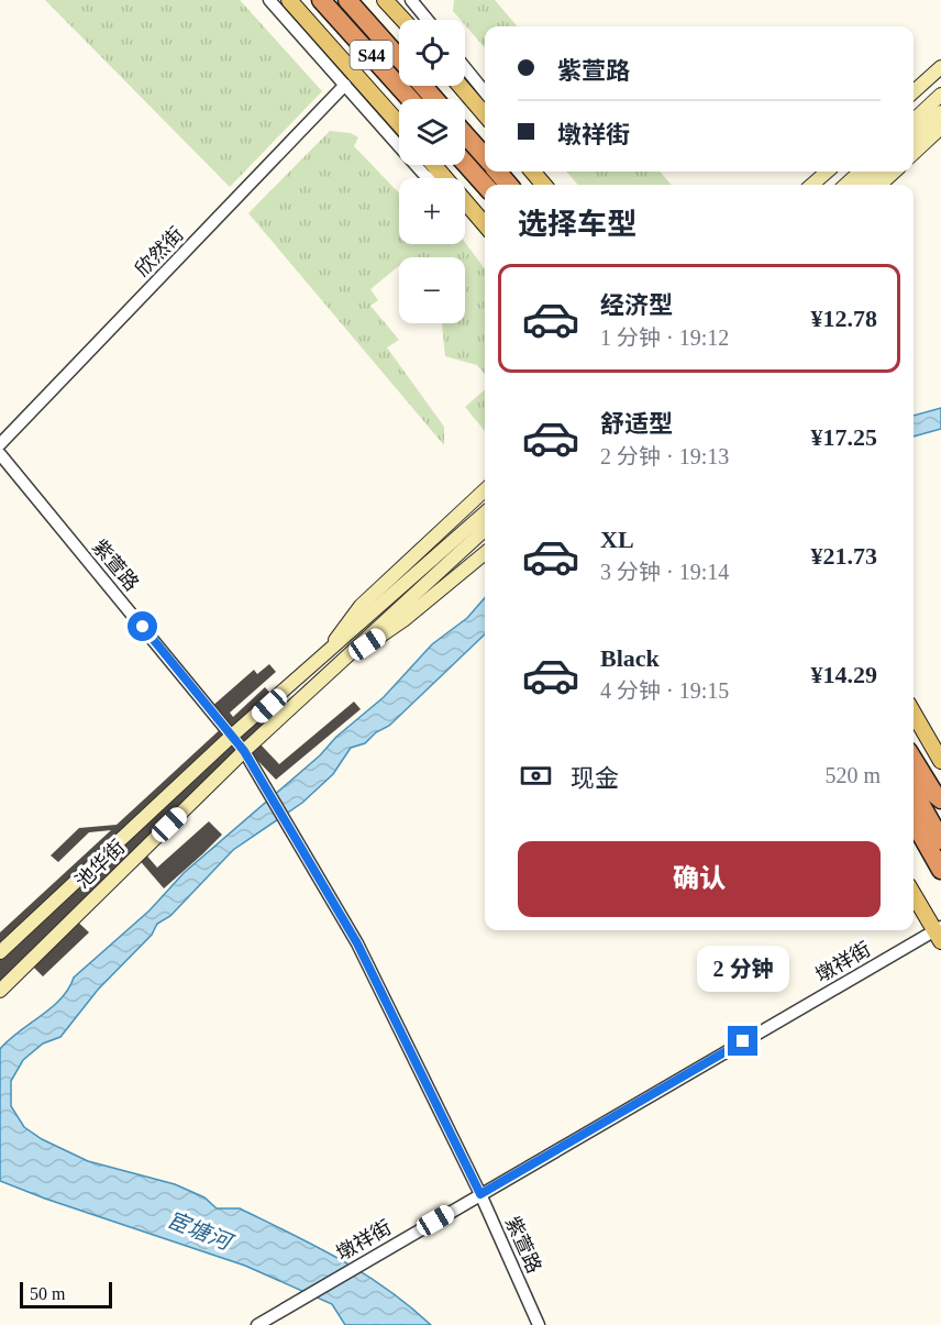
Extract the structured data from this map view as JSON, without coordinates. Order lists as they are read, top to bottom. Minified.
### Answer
{"streets":{"highway":["S44"],"main road":["池华街"],"street":["欣然街","紫萱路","墩祥街"]},"crossings":[["紫萱路","池华街"],["紫萱路","墩祥街"]],"water":["宦塘河"],"scale_bar":"50 m","page":{"map_buttons":["+","−"],"banner":["紫萱路","墩祥街"],"heading":"选择车型","list":[{"name":"经济型","note":"1 分钟 · 19:12","value":"¥12.78"},{"name":"舒适型","note":"2 分钟 · 19:13","value":"¥17.25"},{"name":"XL","note":"3 分钟 · 19:14","value":"¥21.73"},{"name":"Black","note":"4 分钟 · 19:15","value":"¥14.29"}],"pay":["现金","520 m"],"buttons":"确认","bubble":"2 分钟","scale":"50 m"}}
